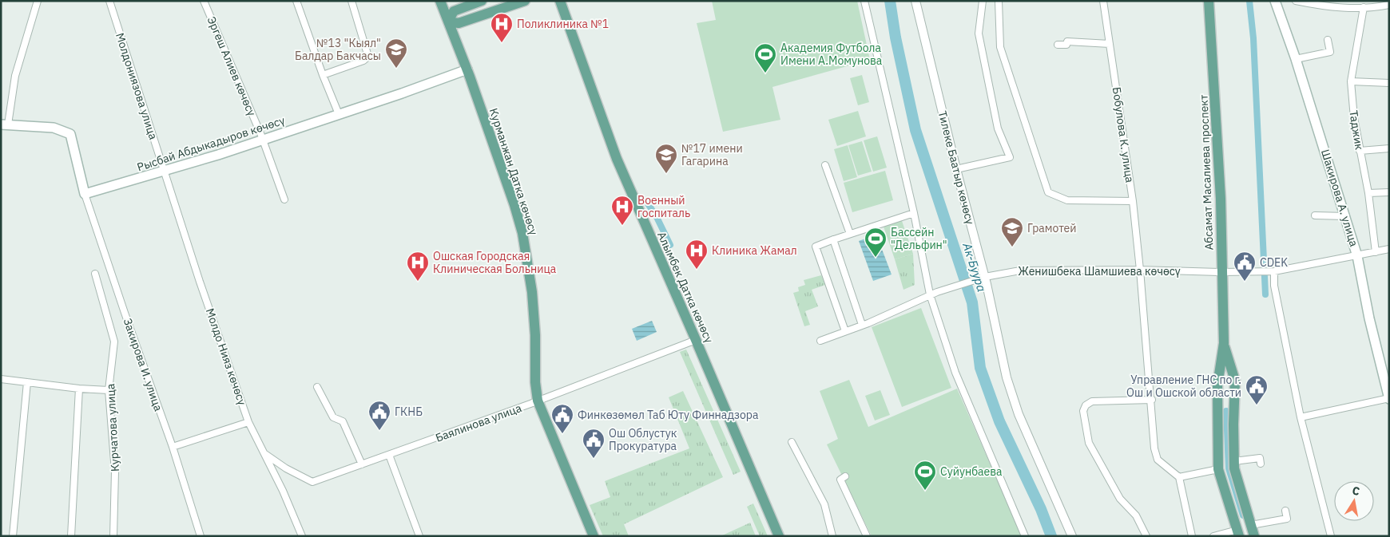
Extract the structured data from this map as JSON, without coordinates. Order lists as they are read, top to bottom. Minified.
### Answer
{"streets":{"main road":["Рысбай Абдыкадыров көчөсү","Курманжан Датка көчөсү","Абсамат Масалиева проспект","Шакирова А. улица","Алымбек Датка көчөсү"],"street":["Эргеш Алиев көчөсү","Молдониязова улица","Таджик","Бобулова К. улица","Тилеке Баатыр көчөсү","Женишбека Шамшиева көчөсү","Молдо Нияз көчөсү","Закирова И. улица","Баялинова улица","Курчатова улица"]},"crossings":[["Эргеш Алиев көчөсү","Рысбай Абдыкадыров көчөсү"],["Молдониязова улица","Рысбай Абдыкадыров көчөсү"],["Молдониязова улица","Молдо Нияз көчөсү"],["Таджик","Женишбека Шамшиева көчөсү"],["Бобулова К. улица","Женишбека Шамшиева көчөсү"],["Рысбай Абдыкадыров көчөсү","Курманжан Датка көчөсү"],["Рысбай Абдыкадыров көчөсү","Молдо Нияз көчөсү"],["Рысбай Абдыкадыров көчөсү","Закирова И. улица"],["Тилеке Баатыр көчөсү","Женишбека Шамшиева көчөсү"],["Курманжан Датка көчөсү","Баялинова улица"],["Абсамат Масалиева проспект","Женишбека Шамшиева көчөсү"],["Шакирова А. улица","Женишбека Шамшиева көчөсү"],["Алымбек Датка көчөсү","Баялинова улица"],["Молдо Нияз көчөсү","Баялинова улица"]],"water":["Ак-Буура"],"places":{"hospital":["Поликлиника №1","Военный госпиталь","Клиника Жамал","Ошская Городская Клиническая Больница"],"school or university":["№13 \"Кыял\" Балдар Бакчасы","№17 имени Гагарина","Грамотей"],"sports":["Академия Футбола Имени А.Момунова","Бассейн \"Дельфин\"","Суйунбаева"],"public building":["CDEK","Управление ГНС по г. Ош и Ошской области","ГКНБ","Финкөзөмөл Таб Юту Финнадзора","Ош Облустук Прокуратура"]},"north":"top"}
